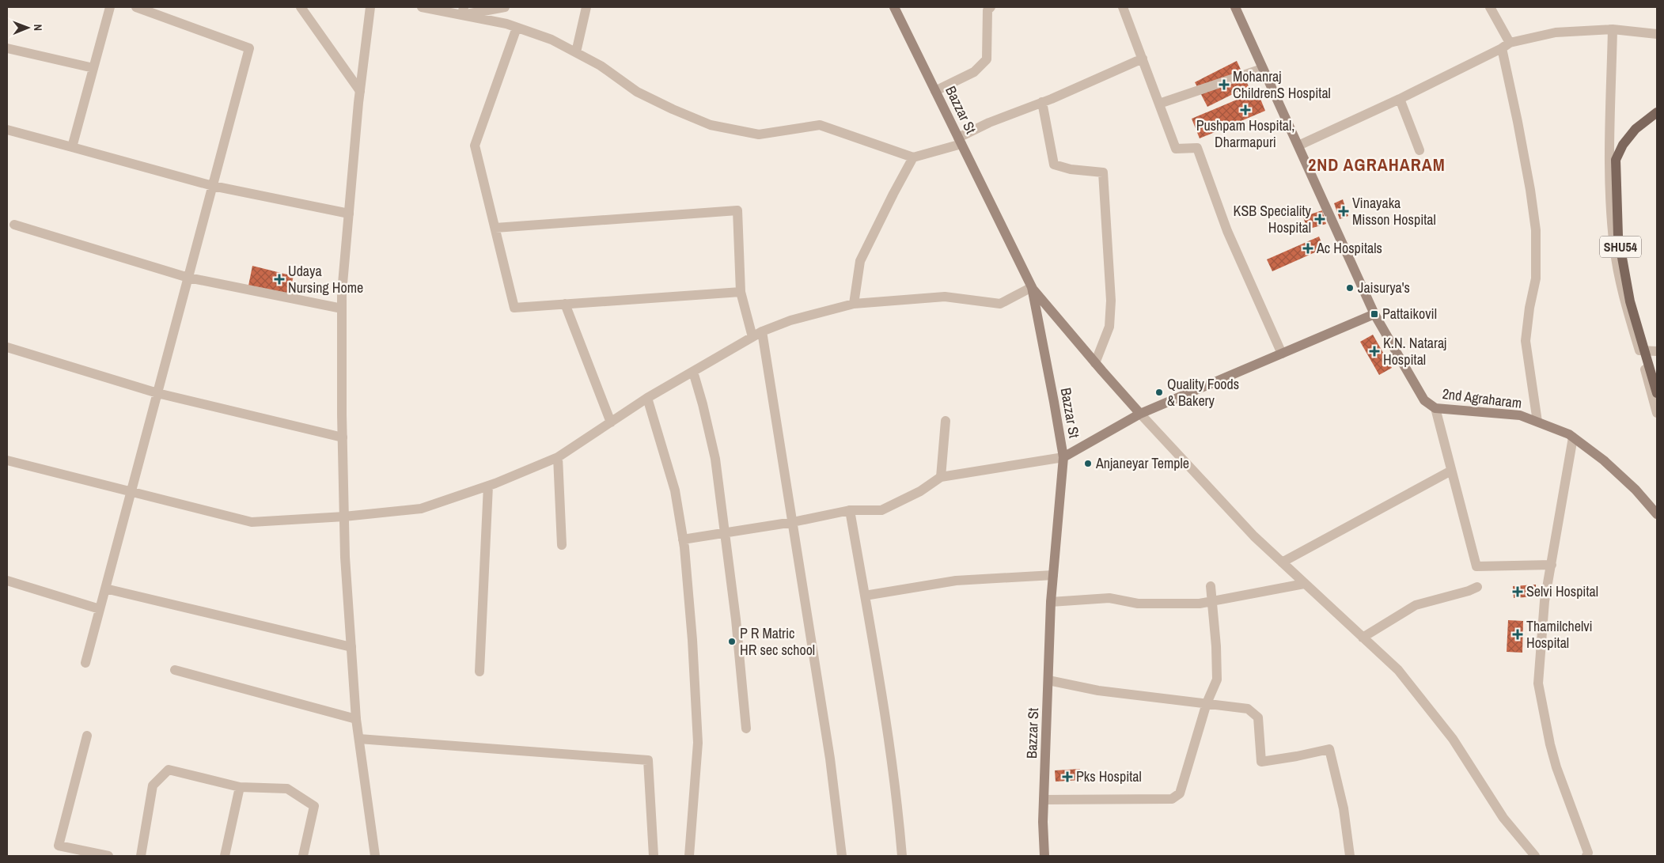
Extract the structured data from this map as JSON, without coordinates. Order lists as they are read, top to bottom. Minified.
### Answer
{"streets":{"main road":["Bazzar St","SHU54","2nd Agraharam"]},"districts":["2ND AGRAHARAM"],"places":{"health":["Mohanraj ChildrenS Hospital","Pushpam Hospital, Dharmapuri","Vinayaka Misson Hospital","KSB Speciality Hospital","Ac Hospitals","Udaya Nursing Home","K.N. Nataraj Hospital","Selvi Hospital","Thamilchelvi Hospital","Pks Hospital"],"other":["Jaisurya's","Quality Foods & Bakery","Anjaneyar Temple","P R Matric HR sec school"],"transit":["Pattaikovil"]},"north":"right"}
